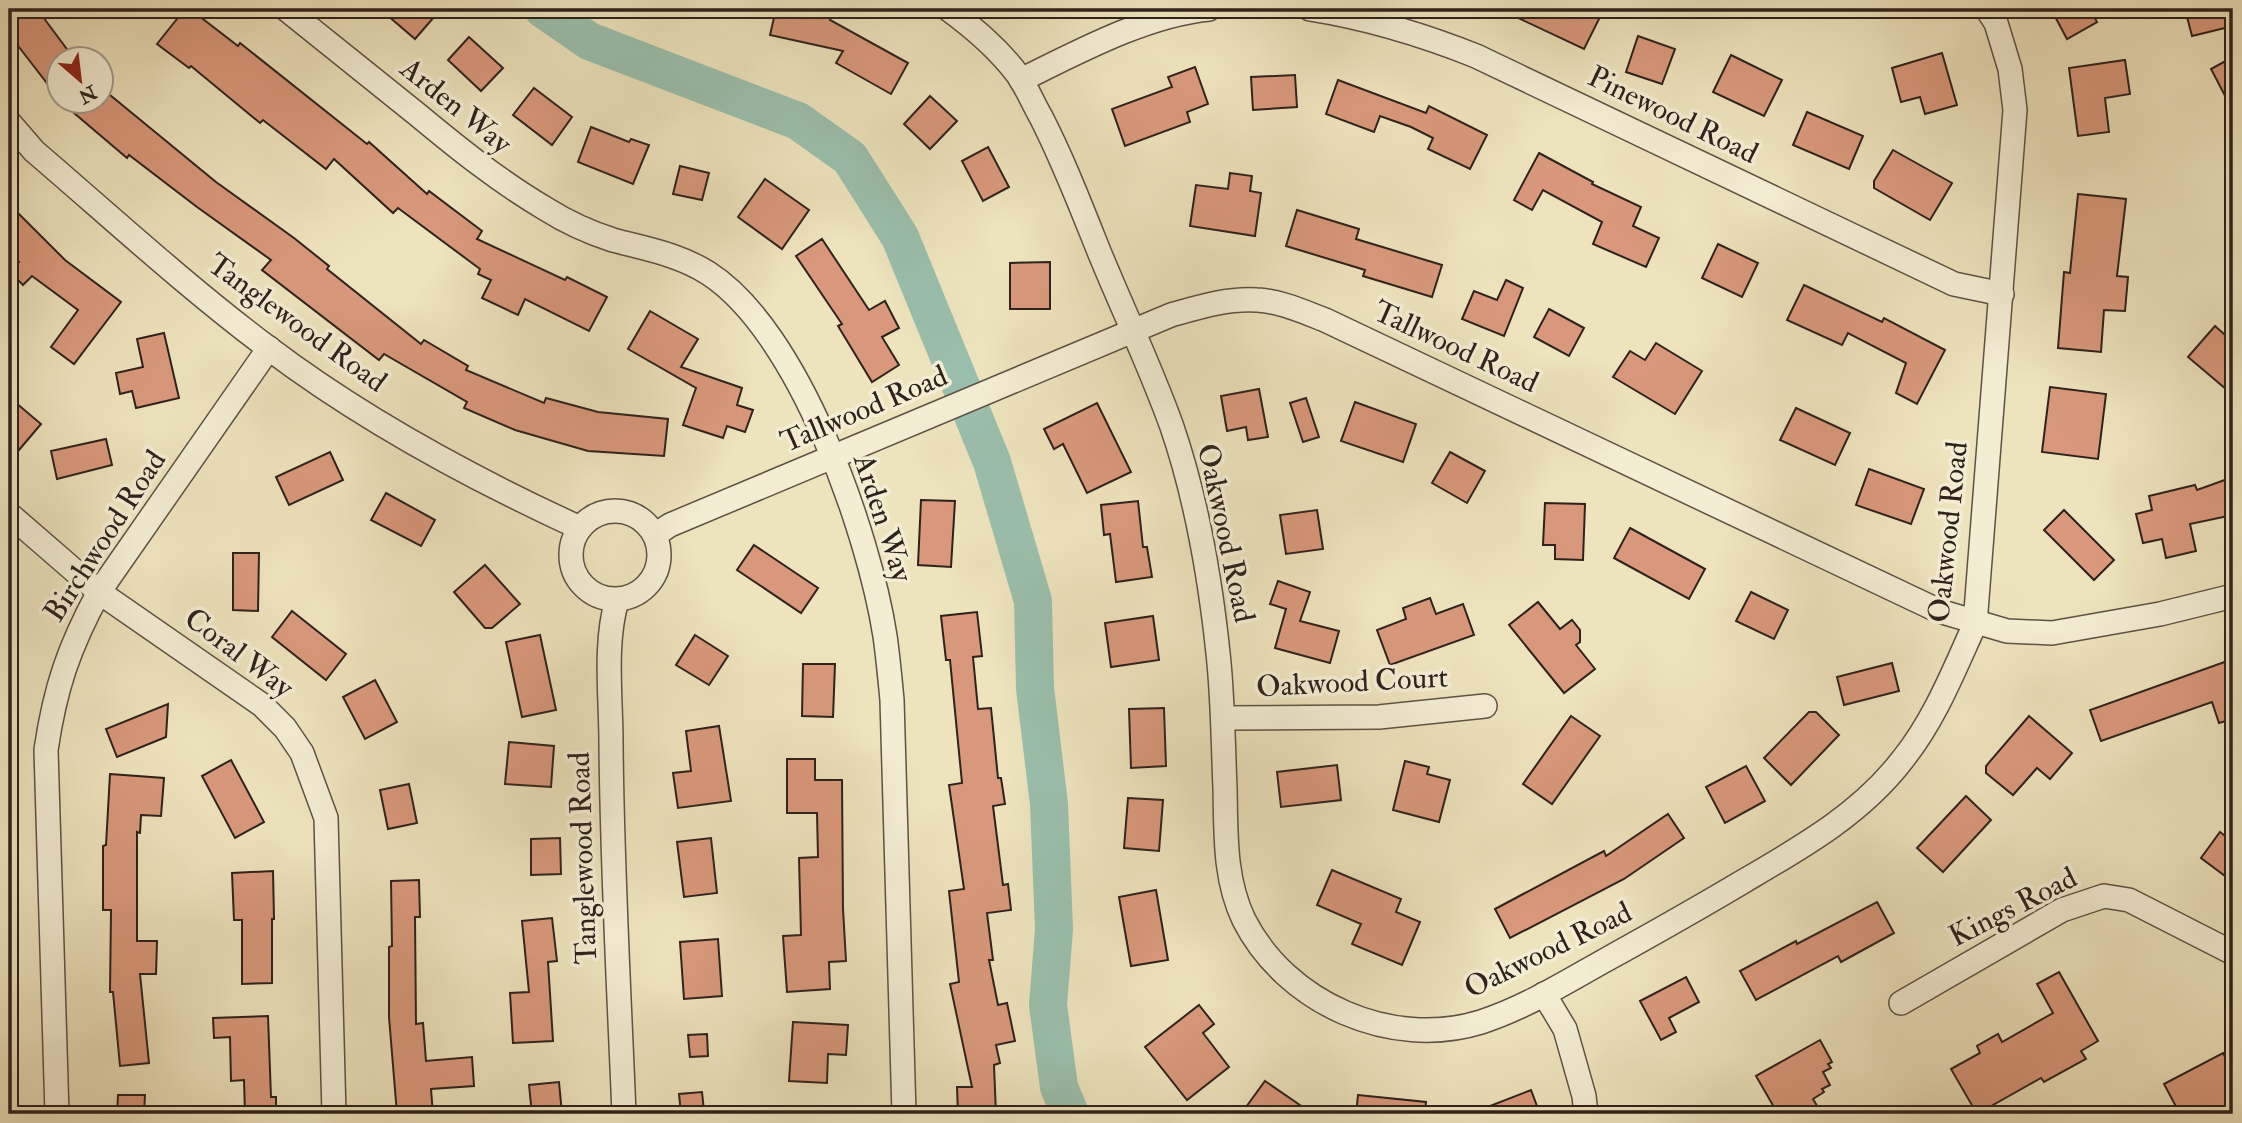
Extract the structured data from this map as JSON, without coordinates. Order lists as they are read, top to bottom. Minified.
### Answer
{"streets":{"street":["Arden Way","Pinewood Road","Tanglewood Road","Tallwood Road","Oakwood Road","Birchwood Road","Coral Way","Oakwood Court","Kings Road"]},"crossings":[["Arden Way","Tallwood Road"],["Pinewood Road","Oakwood Road"],["Tanglewood Road","Tallwood Road"],["Tanglewood Road","Birchwood Road"],["Tallwood Road","Oakwood Road"],["Oakwood Road","Oakwood Court"],["Birchwood Road","Coral Way"]],"north":"bottom right"}
